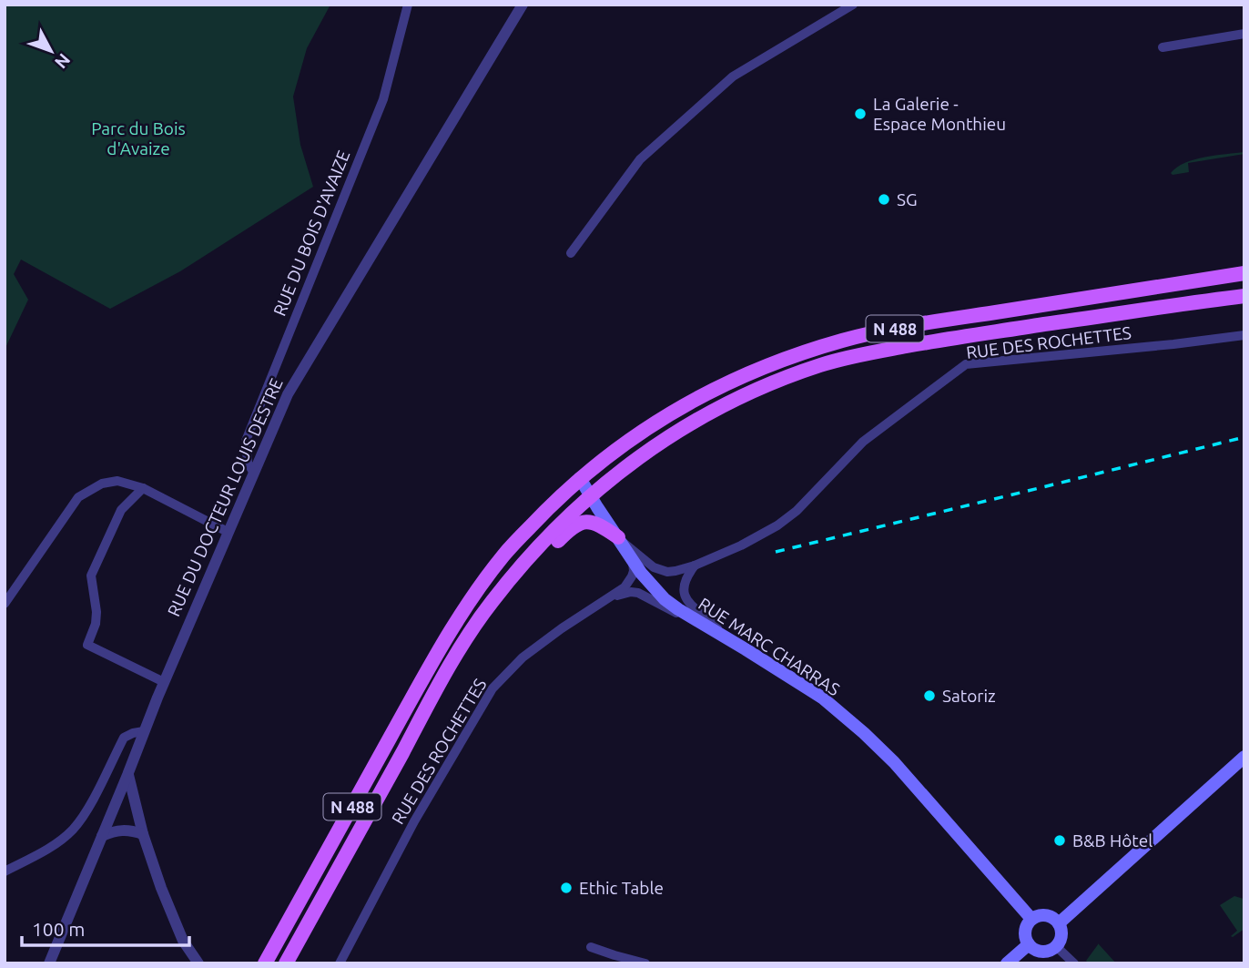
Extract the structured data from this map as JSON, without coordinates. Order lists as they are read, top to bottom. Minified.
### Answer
{"streets":{"main road":["N 488","RUE MARC CHARRAS"],"street":["RUE DU BOIS D'AVAIZE","RUE DES ROCHETTES","RUE DU DOCTEUR LOUIS DESTRE"]},"crossings":[["RUE DU BOIS D'AVAIZE","RUE DU DOCTEUR LOUIS DESTRE"],["N 488","RUE MARC CHARRAS"],["RUE DES ROCHETTES","RUE MARC CHARRAS"]],"parks":["Parc du Bois d'Avaize"],"places":["La Galerie - Espace Monthieu","SG","Satoriz","B&B Hôtel","Ethic Table"],"scale_bar":"100 m","north":"bottom right"}
